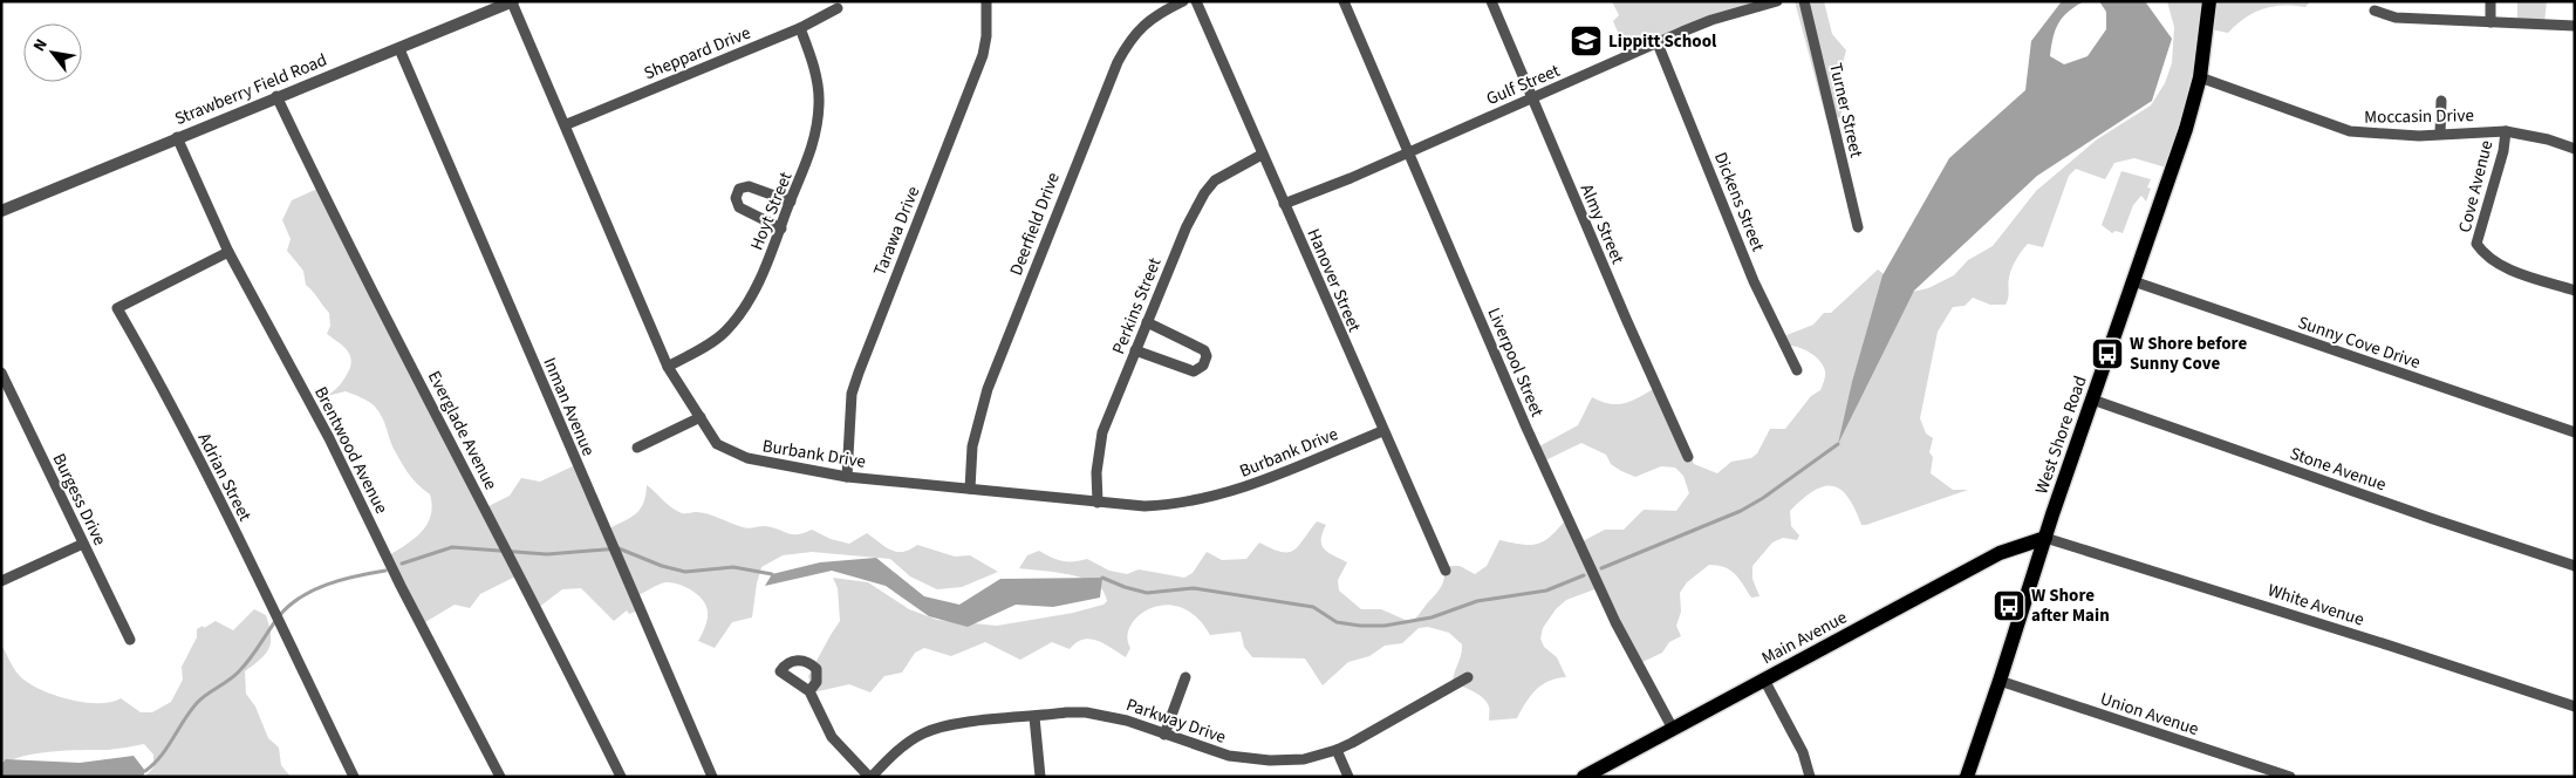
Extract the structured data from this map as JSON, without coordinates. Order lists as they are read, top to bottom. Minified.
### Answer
{"streets":{"main road":["West Shore Road","Main Avenue"],"street":["Sheppard Drive","Gulf Street","Strawberry Field Road","Turner Street","Moccasin Drive","Cove Avenue","Dickens Street","Hoyt Street","Deerfield Drive","Almy Street","Tarawa Drive","Hanover Street","Perkins Street","Sunny Cove Drive","Liverpool Street","Inman Avenue","Everglade Avenue","Brentwood Avenue","Burbank Drive","Stone Avenue","Adrian Street","Burgess Drive","White Avenue","Union Avenue","Parkway Drive"]},"crossings":[["Sheppard Drive","Hoyt Street"],["Sheppard Drive","Burbank Drive"],["Gulf Street","Dickens Street"],["Gulf Street","Almy Street"],["Gulf Street","Hanover Street"],["Gulf Street","Liverpool Street"],["Strawberry Field Road","Inman Avenue"],["Strawberry Field Road","Everglade Avenue"],["Strawberry Field Road","Brentwood Avenue"],["Strawberry Field Road","Burbank Drive"],["Moccasin Drive","Cove Avenue"],["Moccasin Drive","West Shore Road"],["Hoyt Street","Burbank Drive"],["Deerfield Drive","Burbank Drive"],["Tarawa Drive","Burbank Drive"],["Hanover Street","Perkins Street"],["Hanover Street","Burbank Drive"],["Perkins Street","Burbank Drive"],["Sunny Cove Drive","West Shore Road"],["Liverpool Street","Main Avenue"],["West Shore Road","Stone Avenue"],["West Shore Road","White Avenue"],["West Shore Road","Main Avenue"],["West Shore Road","Union Avenue"],["Brentwood Avenue","Adrian Street"],["White Avenue","Main Avenue"]],"places":{"school or university":["Lippitt School"],"bus stop":["W Shore before Sunny Cove","W Shore after Main"]},"north":"top left"}
